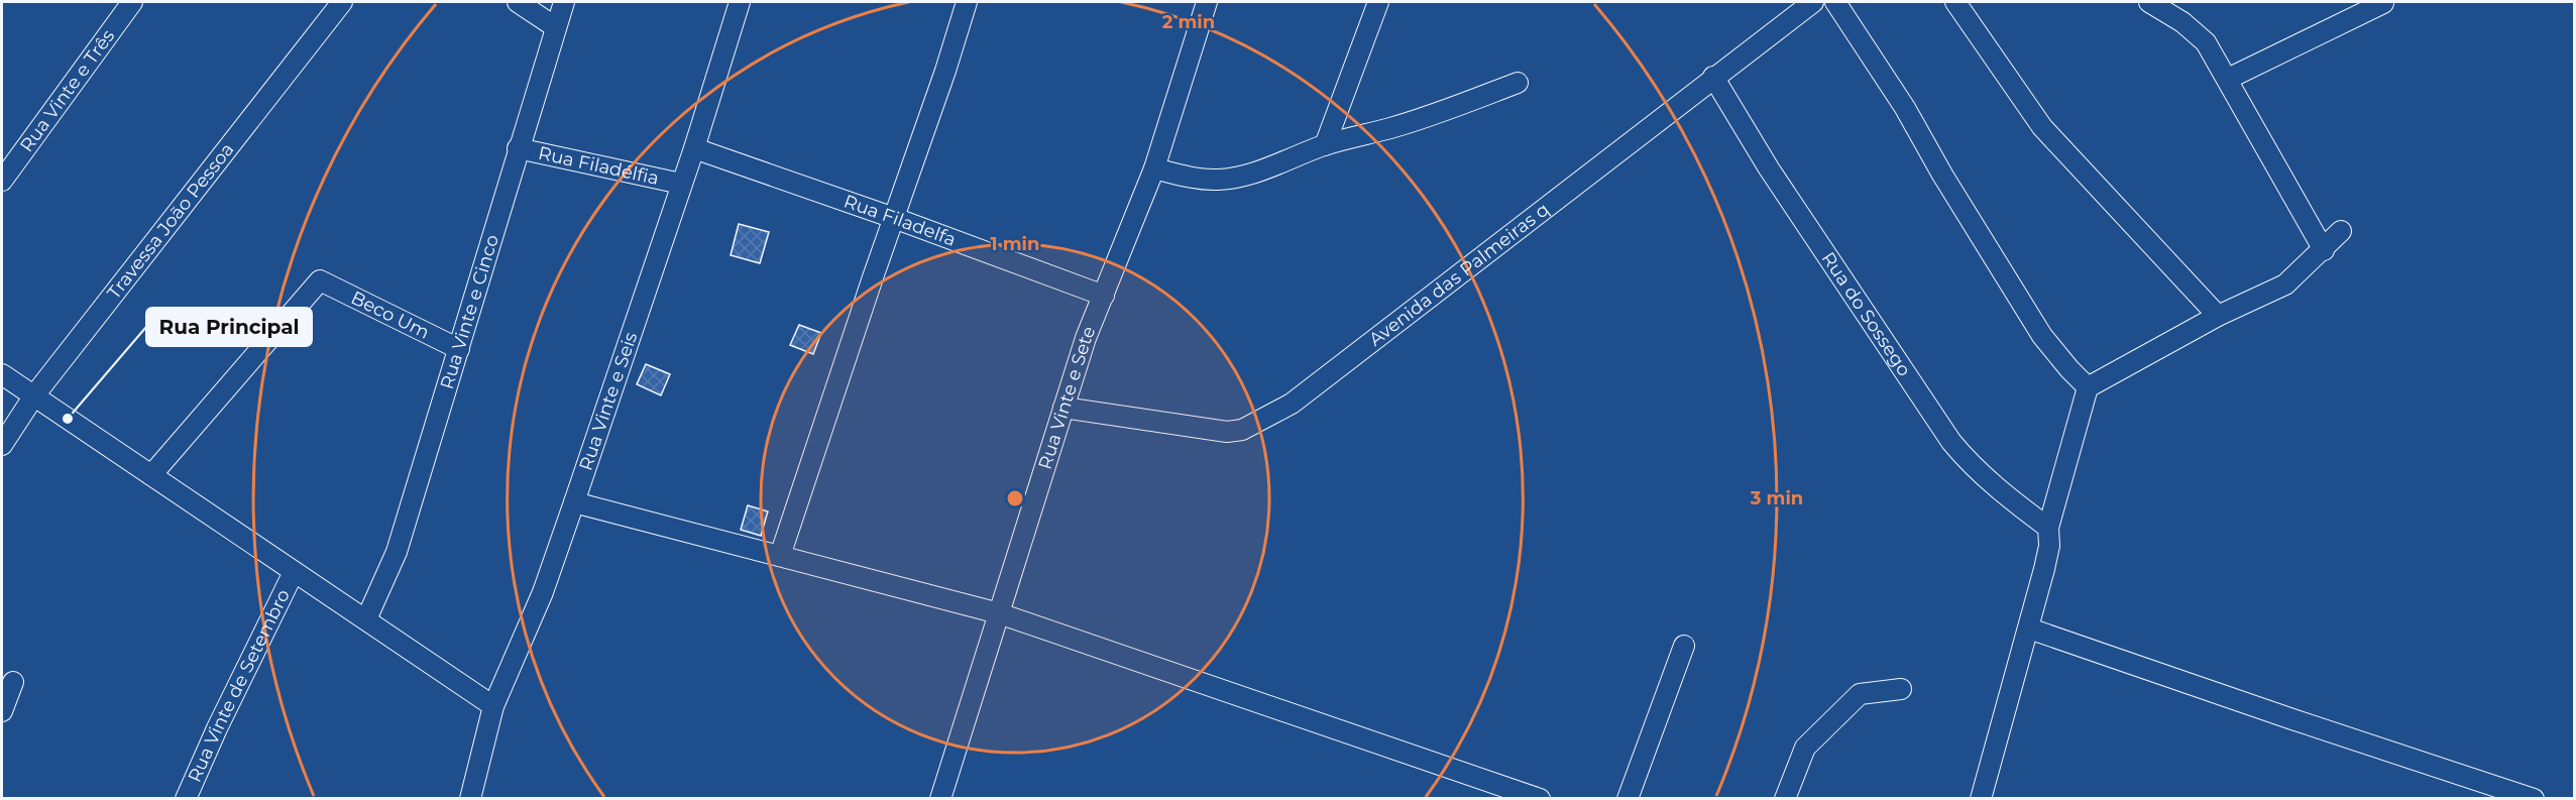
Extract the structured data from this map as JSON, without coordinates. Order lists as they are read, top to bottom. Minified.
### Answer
{"streets":{"street":["Rua Vinte e Três","Rua Filadélfia","Rua Filadelfa","Travessa João Pessoa","Avenida das Palmeiras q","Rua Vinte e Cinco","Beco Um","Rua do Sossego","Rua Vinte e Sete","Rua Vinte e Seis","Rua Vinte de Setembro"]},"crossings":[["Rua Filadélfia","Rua Vinte e Cinco"],["Rua Filadélfia","Rua Vinte e Seis"],["Rua Filadelfa","Rua Vinte e Sete"],["Rua Filadelfa","Rua Vinte e Seis"],["Avenida das Palmeiras q","Rua do Sossego"],["Avenida das Palmeiras q","Rua Vinte e Sete"],["Rua Vinte e Cinco","Beco Um"]],"places":["Rua Principal"],"rings":["2 min","1 min","3 min"]}
